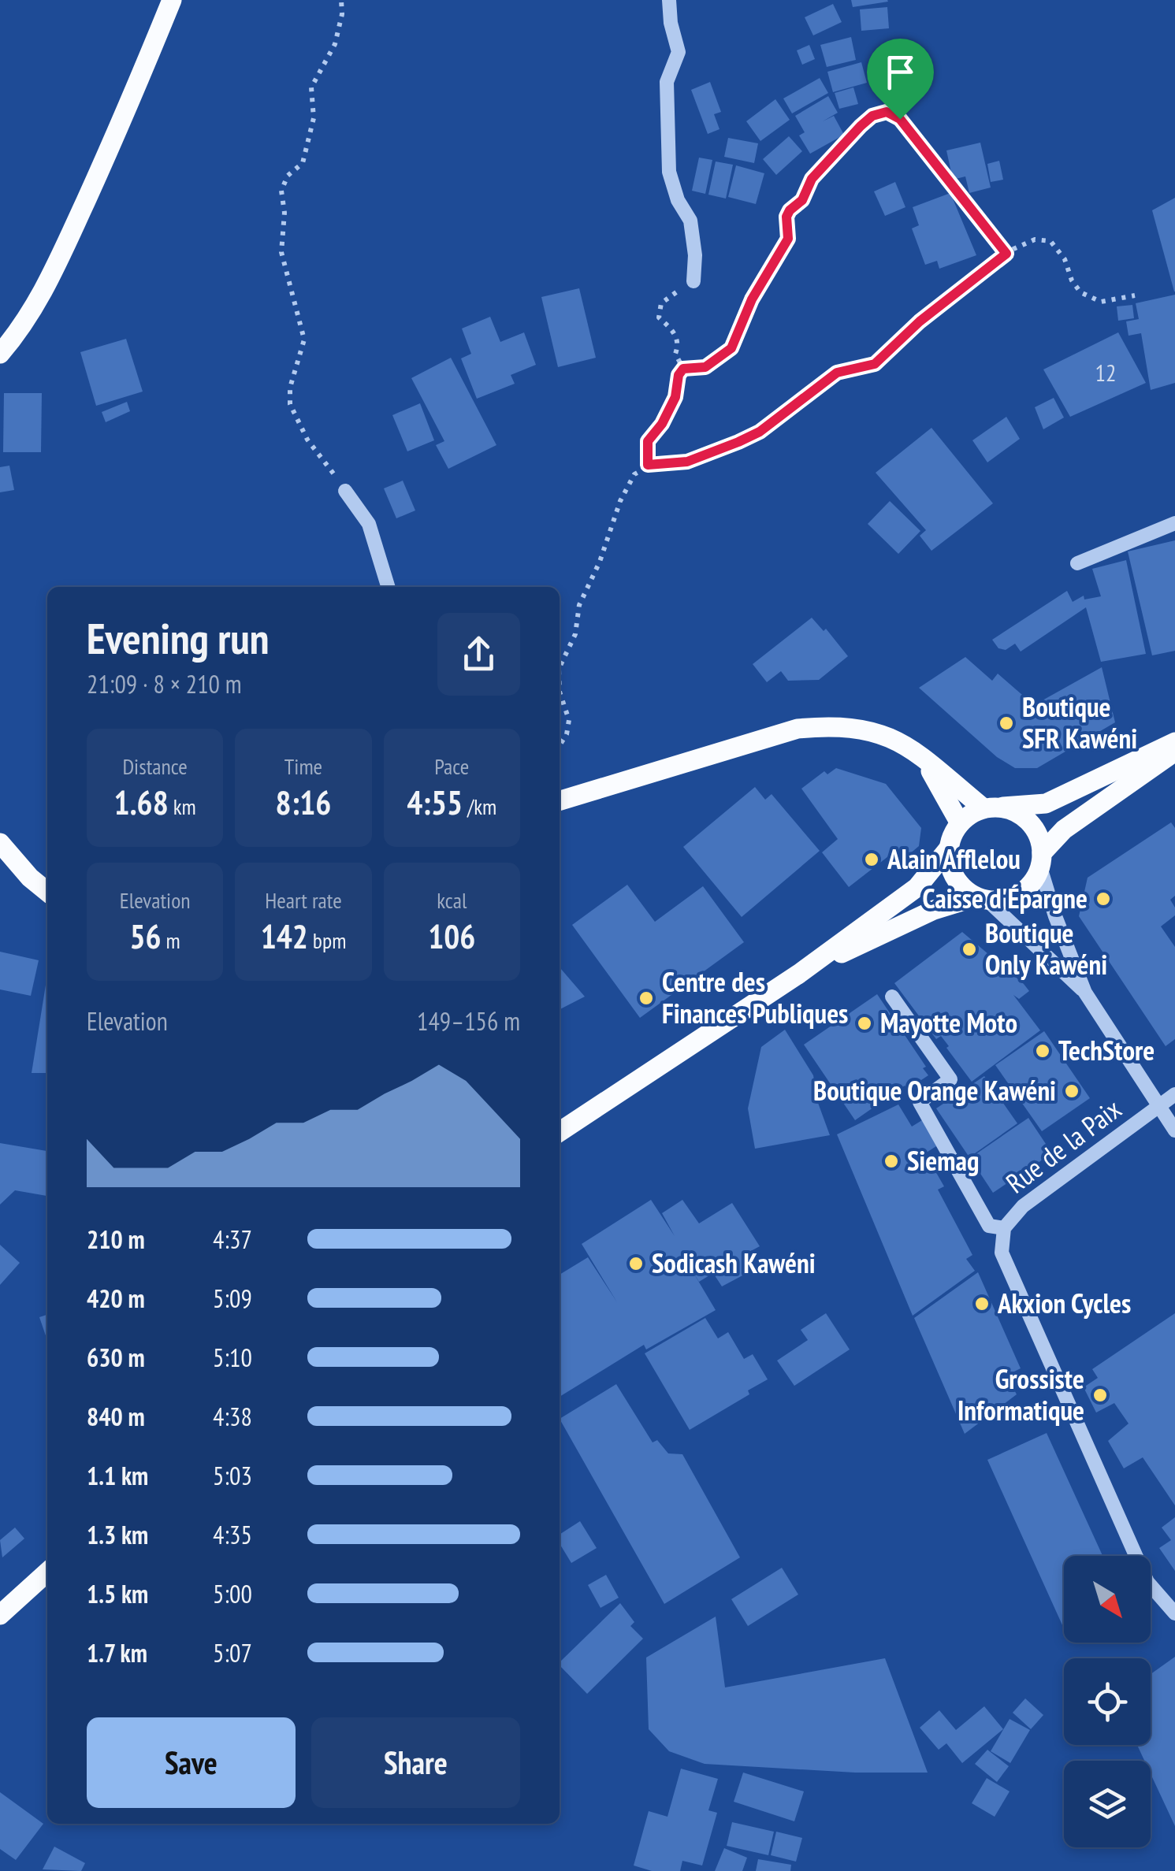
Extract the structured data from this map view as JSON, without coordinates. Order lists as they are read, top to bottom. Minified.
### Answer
{"streets":{"street":["Rue de la Paix"]},"places":["Boutique SFR Kawéni","Alain Afflelou","Caisse d'Épargne","Boutique Only Kawéni","Centre des Finances Publiques","Mayotte Moto","TechStore","Boutique Orange Kawéni","Siemag","Sodicash Kawéni","Akxion Cycles","Grossiste Informatique"],"house_numbers":["12"],"north":"bottom right","page":{"heading":["Evening run","21:09 · 8 × 210 m"],"stats":[["Distance","1.68 km"],["Time","8:16"],["Pace","4:55 /km"],["Elevation","56 m"],["Heart rate","142 bpm"],["kcal","106"]],"chart":["Elevation","149–156 m"],"list":[{"name":"210 m","note":"4:37"},{"name":"420 m","note":"5:09"},{"name":"630 m","note":"5:10"},{"name":"840 m","note":"4:38"},{"name":"1.1 km","note":"5:03"},{"name":"1.3 km","note":"4:35"},{"name":"1.5 km","note":"5:00"},{"name":"1.7 km","note":"5:07"}],"buttons":["Save","Share"]}}
